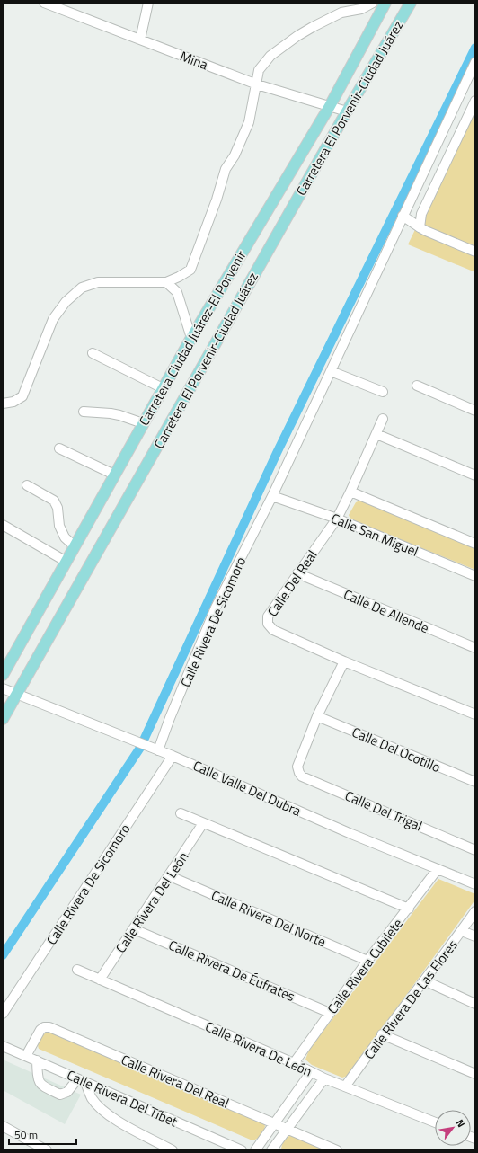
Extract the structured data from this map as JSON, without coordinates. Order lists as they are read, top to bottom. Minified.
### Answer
{"streets":{"main road":["Carretera El Porvenir-Ciudad Juárez","Carretera Ciudad Juárez-El Porvenir"],"street":["Mina","Calle San Miguel","Calle Del Real","Calle De Allende","Calle Rivera De Sicomoro","Calle Del Ocotillo","Calle Valle Del Dubra","Calle Del Trigal","Calle Rivera Del León","Calle Rivera Del Norte","Calle Rivera Cubilete","Calle Rivera De Éufrates","Calle Rivera De Las Flores","Calle Rivera De León","Calle Rivera Del Real","Calle Rivera Del Tíbet"]},"crossings":[["Mina","Carretera El Porvenir-Ciudad Juárez"],["Mina","Carretera Ciudad Juárez-El Porvenir"],["Carretera El Porvenir-Ciudad Juárez","Calle Valle Del Dubra"],["Calle San Miguel","Calle Del Real"],["Calle San Miguel","Calle Rivera De Sicomoro"],["Calle Del Real","Calle De Allende"],["Calle Rivera De Sicomoro","Calle Valle Del Dubra"],["Calle Del Ocotillo","Calle Del Trigal"],["Calle Valle Del Dubra","Calle Rivera Cubilete"],["Calle Rivera Del León","Calle Rivera Del Norte"],["Calle Rivera Del León","Calle Rivera De Éufrates"],["Calle Rivera Del León","Calle Rivera De León"],["Calle Rivera Del Norte","Calle Rivera Cubilete"],["Calle Rivera Cubilete","Calle Rivera De Éufrates"],["Calle Rivera Cubilete","Calle Rivera De León"],["Calle Rivera De Las Flores","Calle Rivera De León"],["Calle Rivera Del Real","Calle Rivera Del Tíbet"]],"scale_bar":"50 m","north":"top right"}
